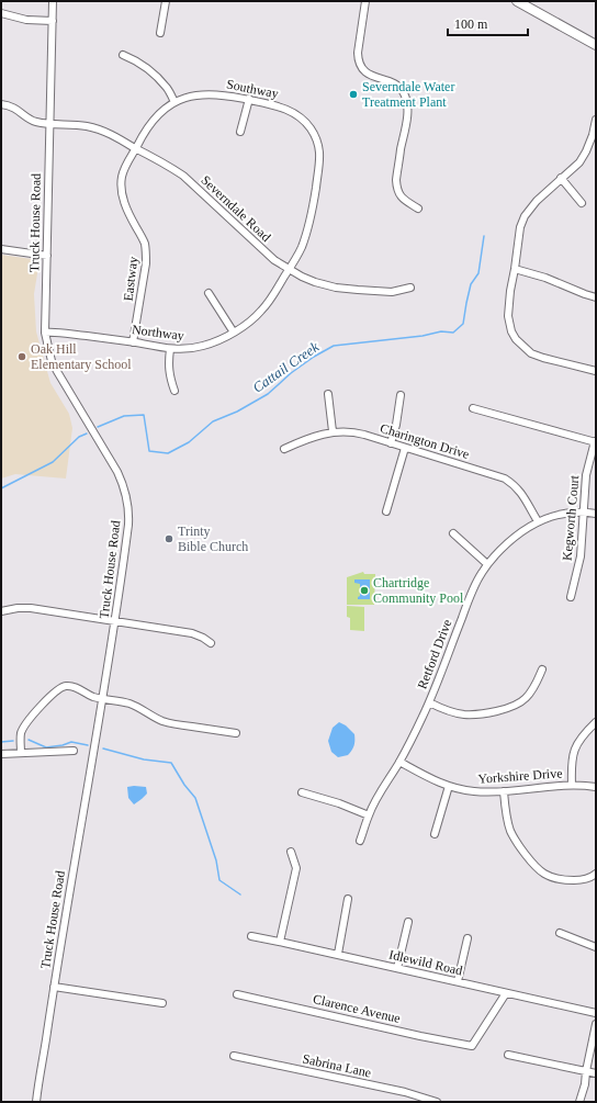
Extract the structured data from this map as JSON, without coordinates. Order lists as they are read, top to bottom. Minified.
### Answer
{"streets":{"street":["Southway","Severndale Road","Truck House Road","Eastway","Northway","Charington Drive","Kegworth Court","Retford Drive","Yorkshire Drive","Idlewild Road","Clarence Avenue","Sabrina Lane"]},"crossings":[["Southway","Severndale Road"],["Southway","Eastway"],["Southway","Northway"],["Severndale Road","Truck House Road"],["Severndale Road","Eastway"],["Severndale Road","Northway"],["Truck House Road","Northway"],["Eastway","Northway"],["Charington Drive","Retford Drive"],["Kegworth Court","Retford Drive"],["Retford Drive","Yorkshire Drive"],["Idlewild Road","Clarence Avenue"]],"water":["Cattail Creek"],"places":["Severndale Water Treatment Plant","Oak Hill Elementary School","Trinty Bible Church","Chartridge Community Pool"],"scale_bar":"100 m"}
